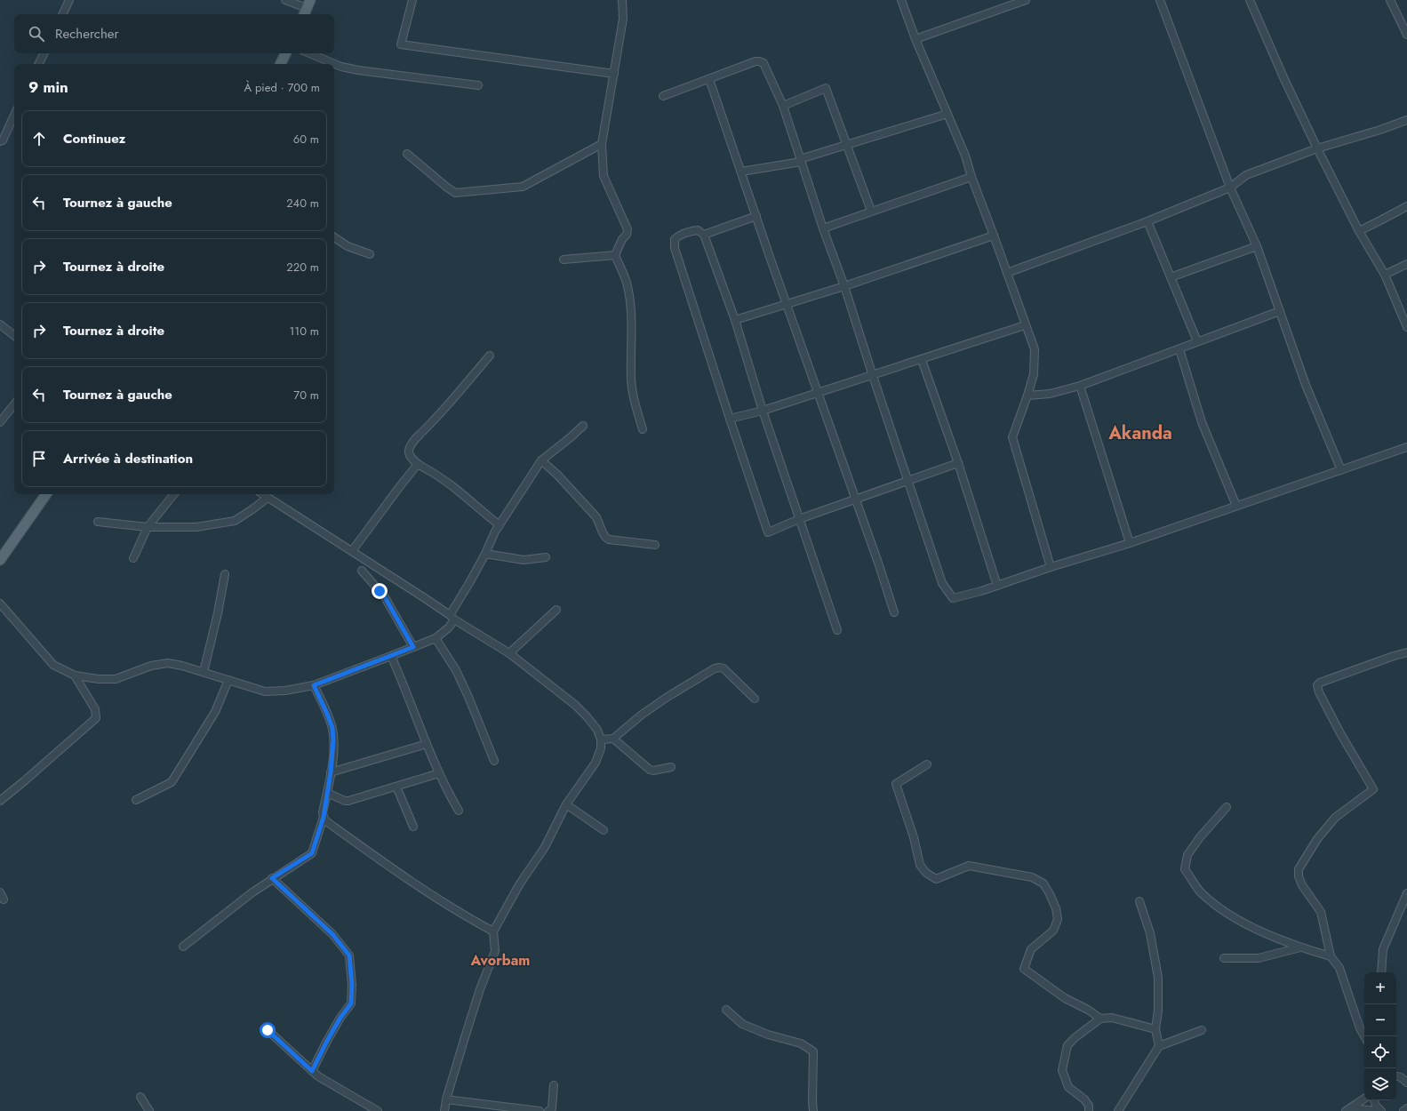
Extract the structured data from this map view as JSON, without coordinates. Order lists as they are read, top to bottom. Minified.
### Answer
{"districts":["Akanda","Avorbam"],"page":{"search":"Rechercher","heading":["9 min","À pied · 700 m"],"list":[["Continuez","60 m"],["Tournez à gauche","240 m"],["Tournez à droite","220 m"],["Tournez à droite","110 m"],["Tournez à gauche","70 m"],"Arrivée à destination"],"map_buttons":["+","−"]}}
